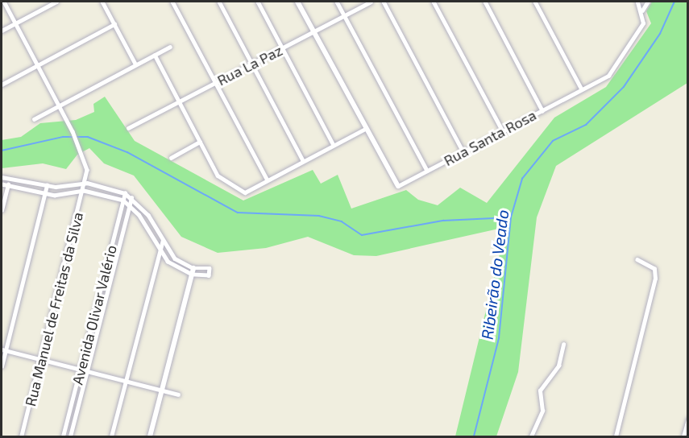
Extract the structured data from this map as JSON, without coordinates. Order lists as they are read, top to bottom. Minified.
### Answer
{"streets":{"street":["Rua La Paz","Rua Santa Rosa","Rua Manuel de Freitas da Silva","Avenida Olivar Valério"]},"water":["Ribeirão do Veado"]}
